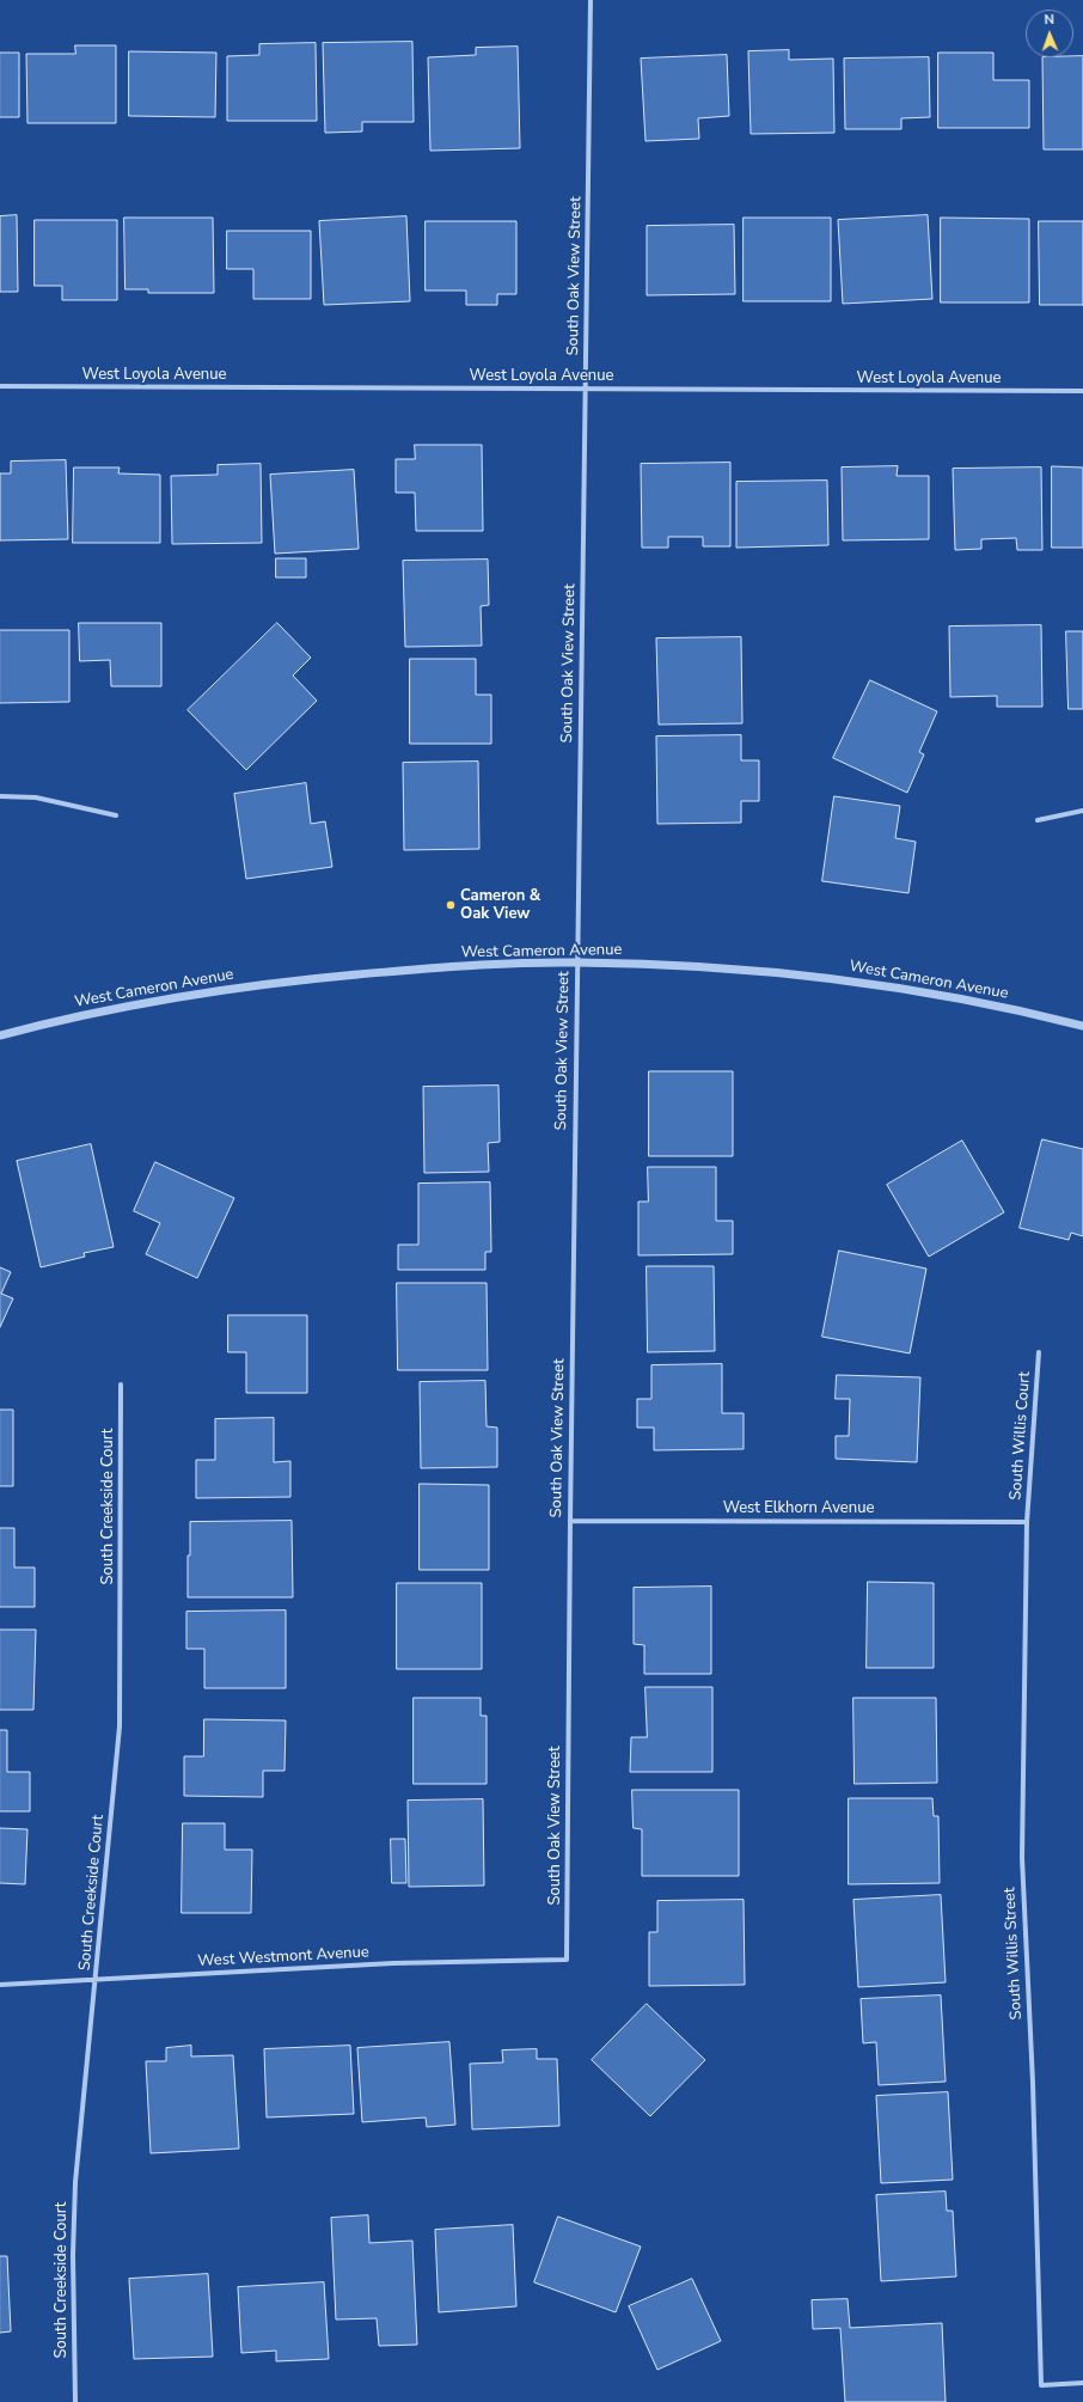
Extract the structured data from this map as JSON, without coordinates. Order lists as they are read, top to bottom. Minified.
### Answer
{"streets":{"street":["South Oak View Street","West Loyola Avenue","West Cameron Avenue","South Willis Court","South Creekside Court","West Elkhorn Avenue","South Willis Street","West Westmont Avenue"]},"crossings":[["South Oak View Street","West Loyola Avenue"],["South Oak View Street","West Cameron Avenue"],["South Oak View Street","West Elkhorn Avenue"],["South Oak View Street","West Westmont Avenue"],["South Willis Court","West Elkhorn Avenue"],["South Willis Court","South Willis Street"],["South Creekside Court","West Westmont Avenue"],["West Elkhorn Avenue","South Willis Street"]],"places":["Cameron & Oak View"],"north":"top"}
